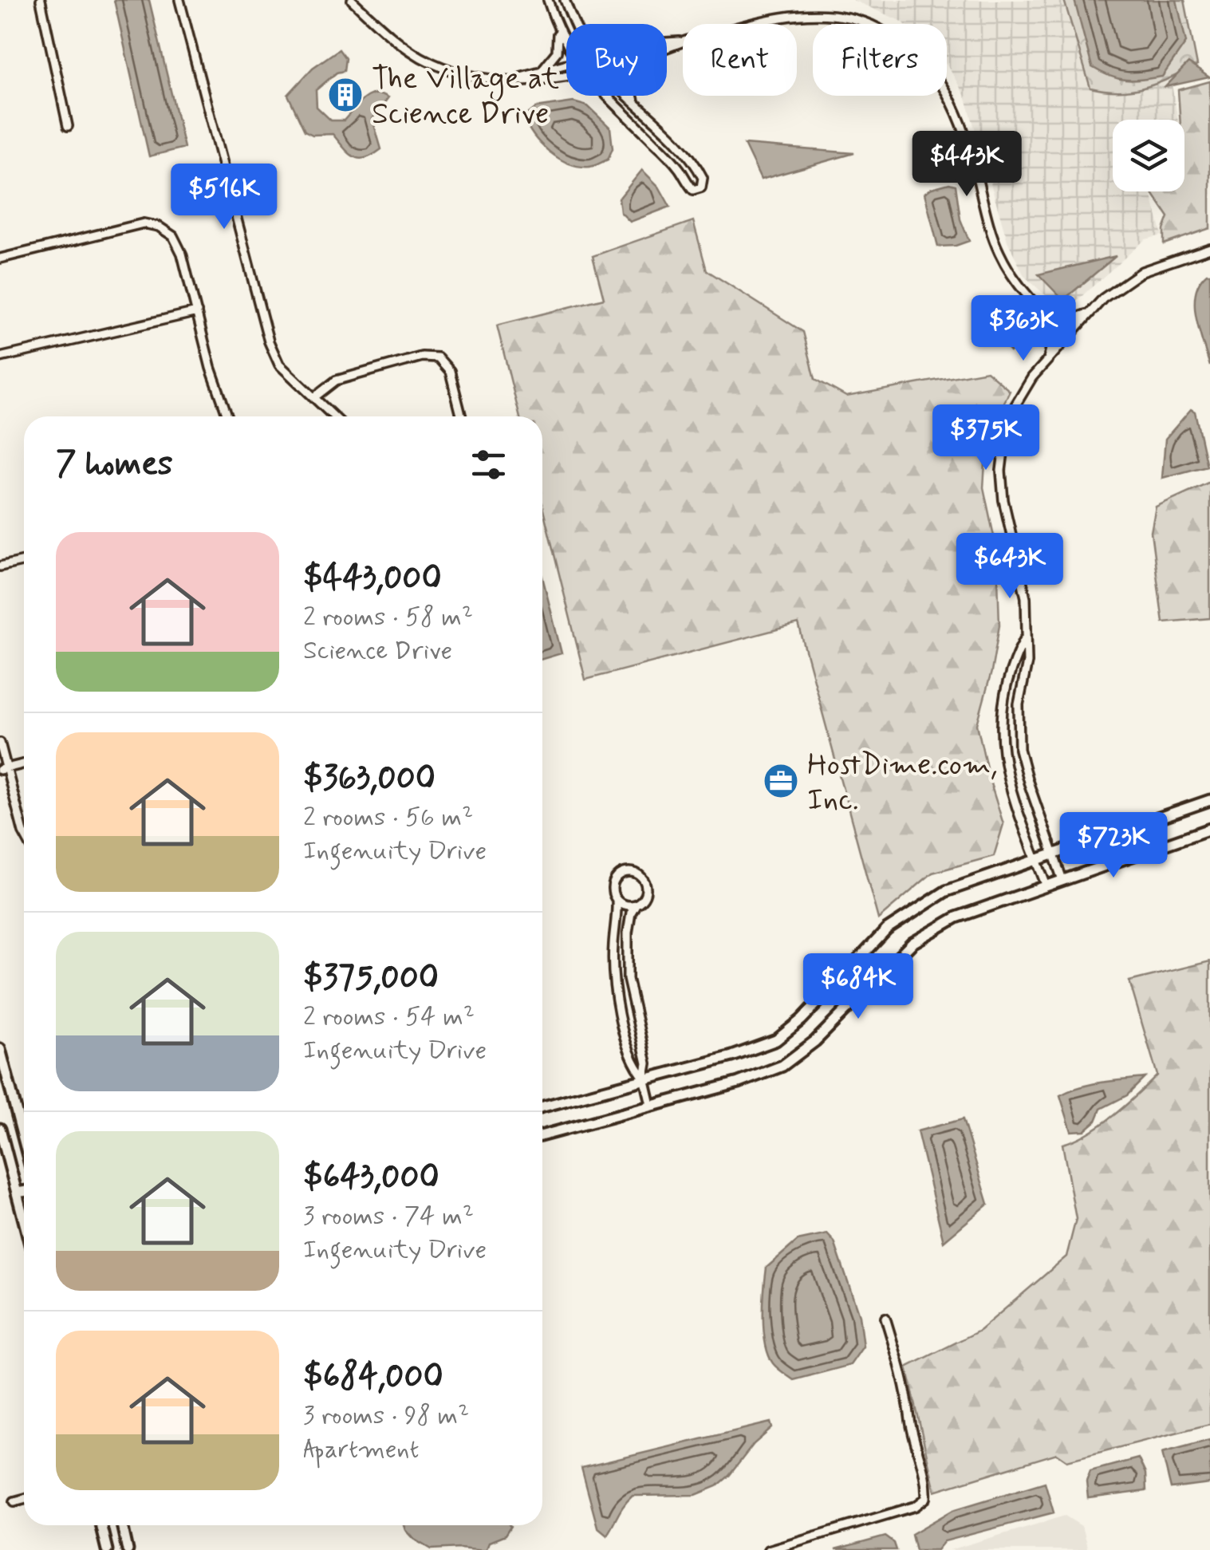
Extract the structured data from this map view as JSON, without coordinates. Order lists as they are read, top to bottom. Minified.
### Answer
{"places":{"building":["The Village at Science Drive"],"office":["HostDime.com, Inc."]},"page":{"chip":["Buy","Rent","Filters"],"price":["$443K","$516K","$363K","$375K","$643K","$723K","$684K"],"heading":"7 homes","list":[{"name":"$443,000","note":"2 rooms · 58 m² · Science Drive"},{"name":"$363,000","note":"2 rooms · 56 m² · Ingenuity Drive"},{"name":"$375,000","note":"2 rooms · 54 m² · Ingenuity Drive"},{"name":"$643,000","note":"3 rooms · 74 m² · Ingenuity Drive"},{"name":"$684,000","note":"3 rooms · 98 m² · Apartment"}]}}
